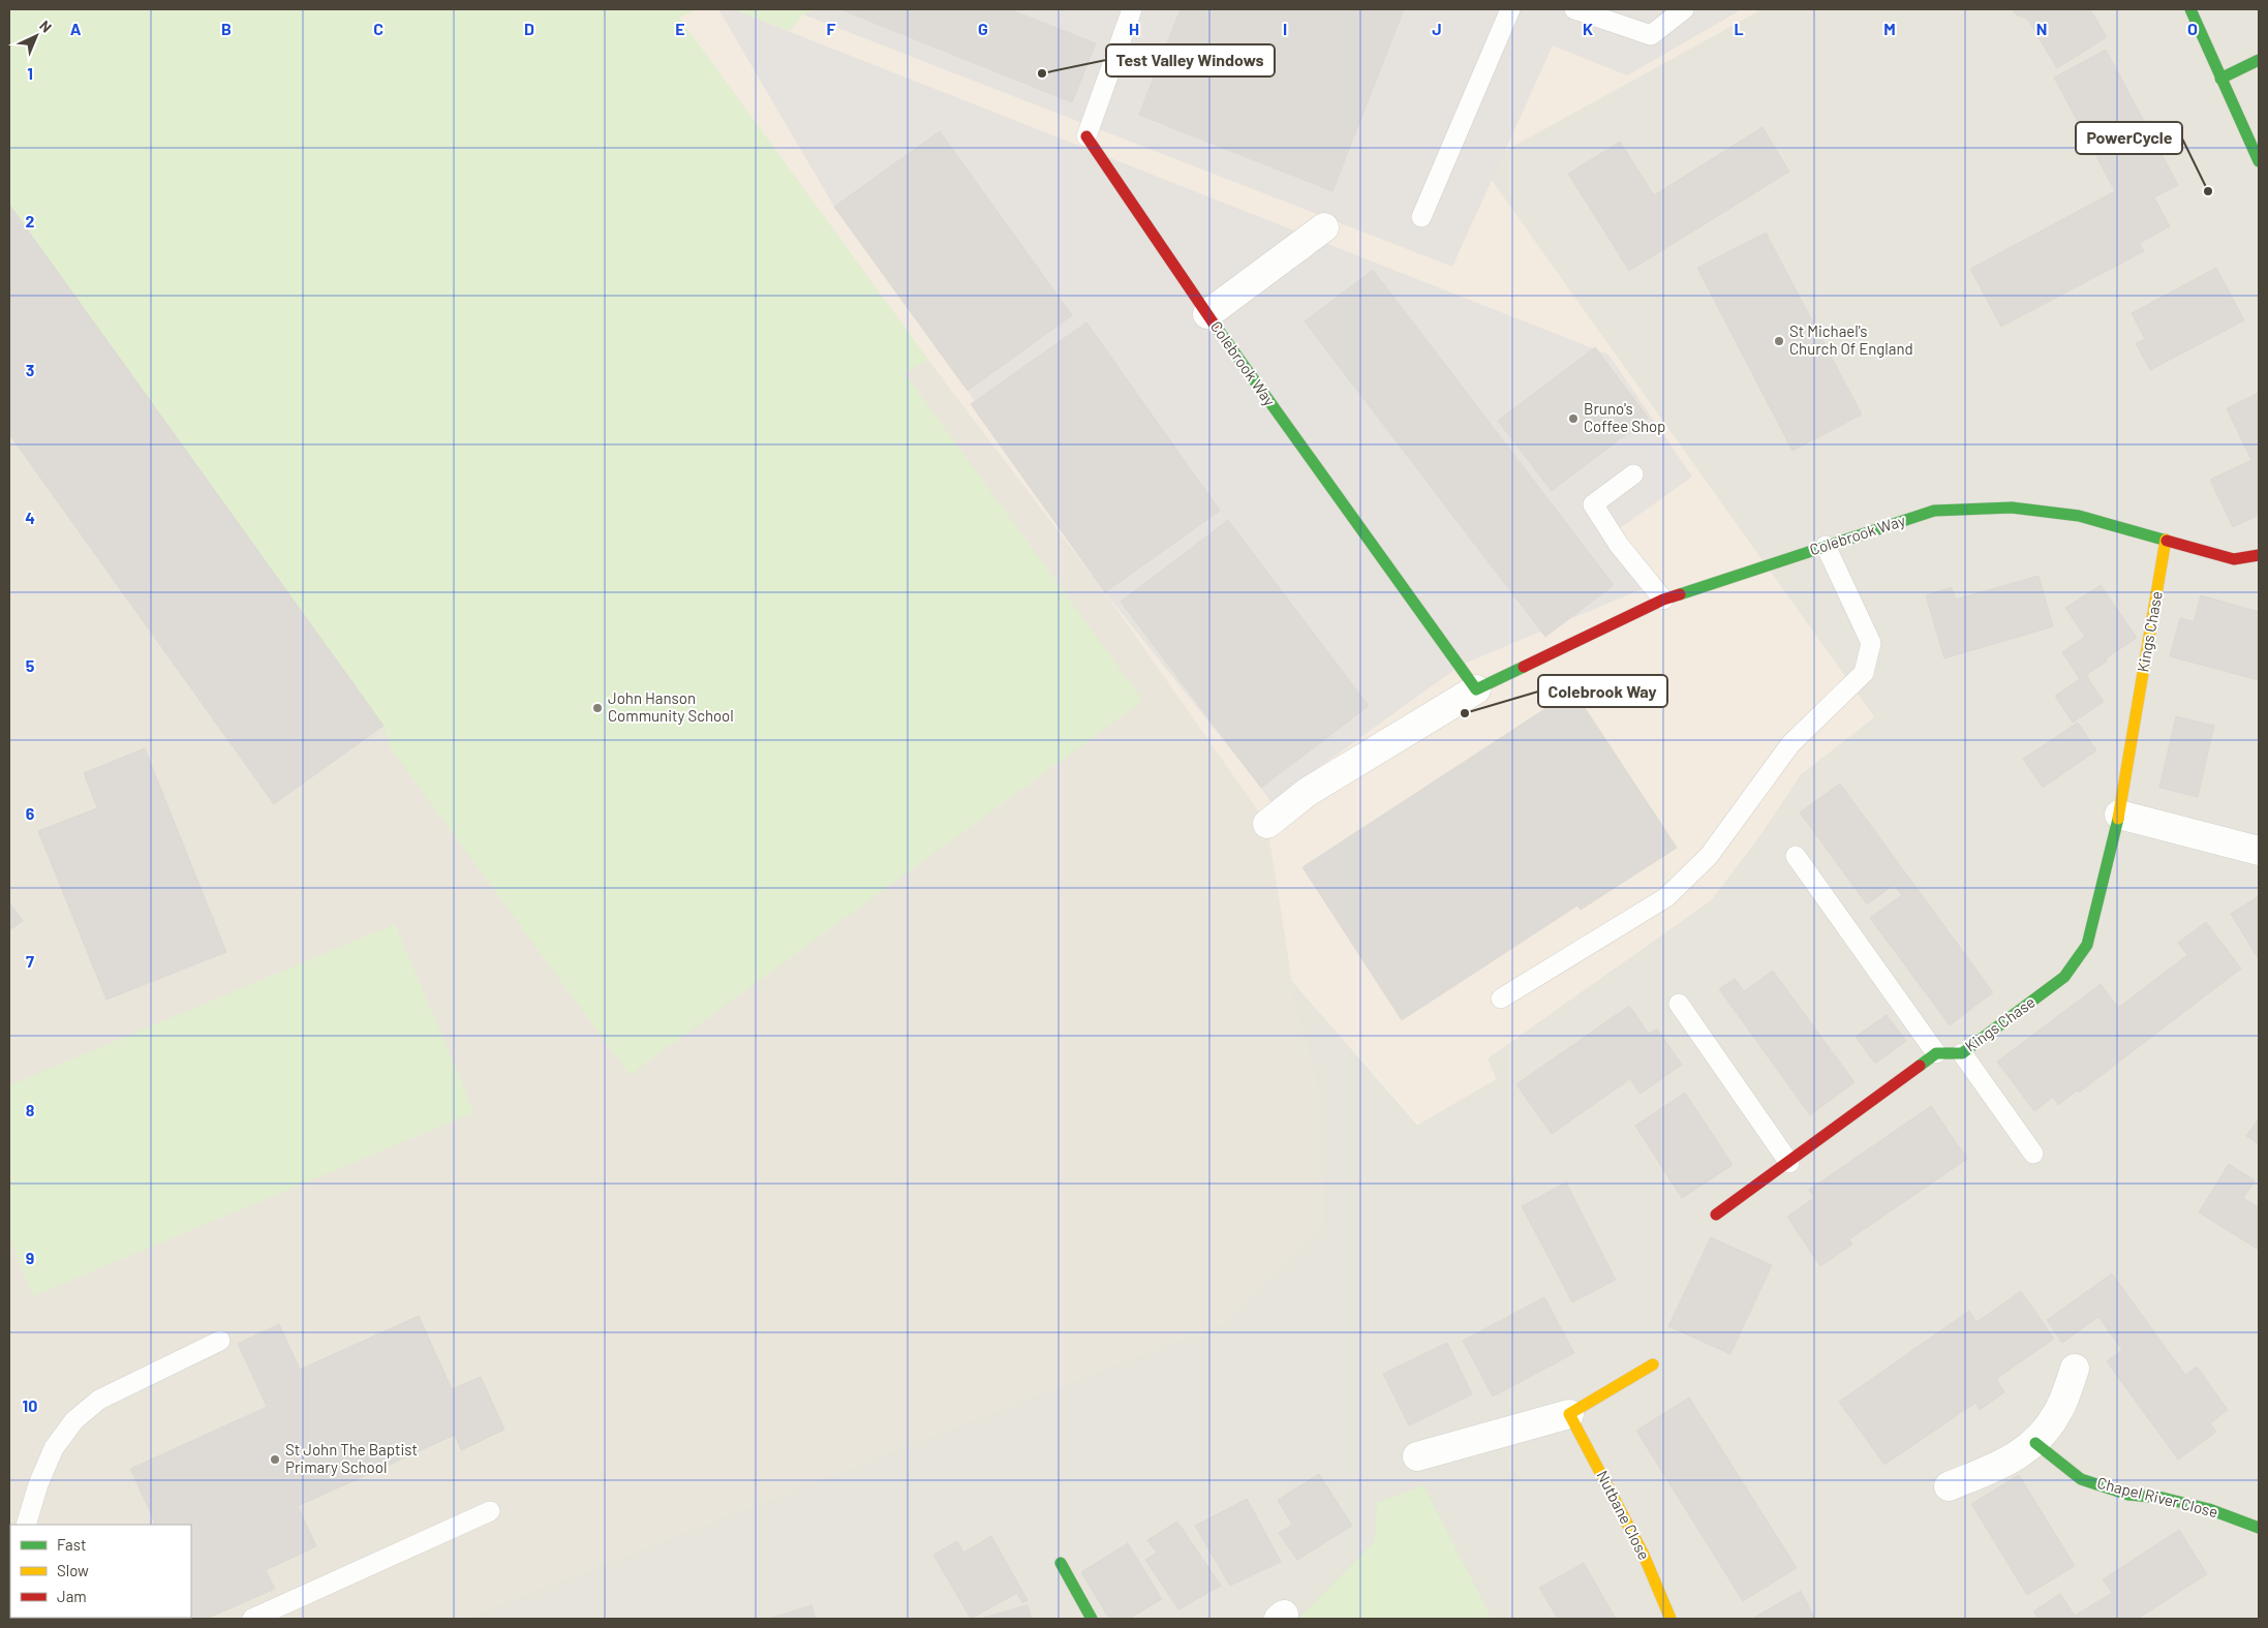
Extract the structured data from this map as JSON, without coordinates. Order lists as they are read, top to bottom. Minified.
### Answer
{"streets":{"street":["Colebrook Way","Kings Chase","Chapel River Close","Nutbane Close"]},"crossings":[["Colebrook Way","Kings Chase"]],"places":["Test Valley Windows","PowerCycle","St Michael's Church Of England","Bruno's Coffee Shop","John Hanson Community School","Colebrook Way","St John The Baptist Primary School"],"legend":["Fast","Slow","Jam"],"north":"top right","grid":{"columns":["A","B","C","D","E","F","G","H","I","J","K","L","M","N","O"],"rows":["1","2","3","4","5","6","7","8","9","10"]}}
